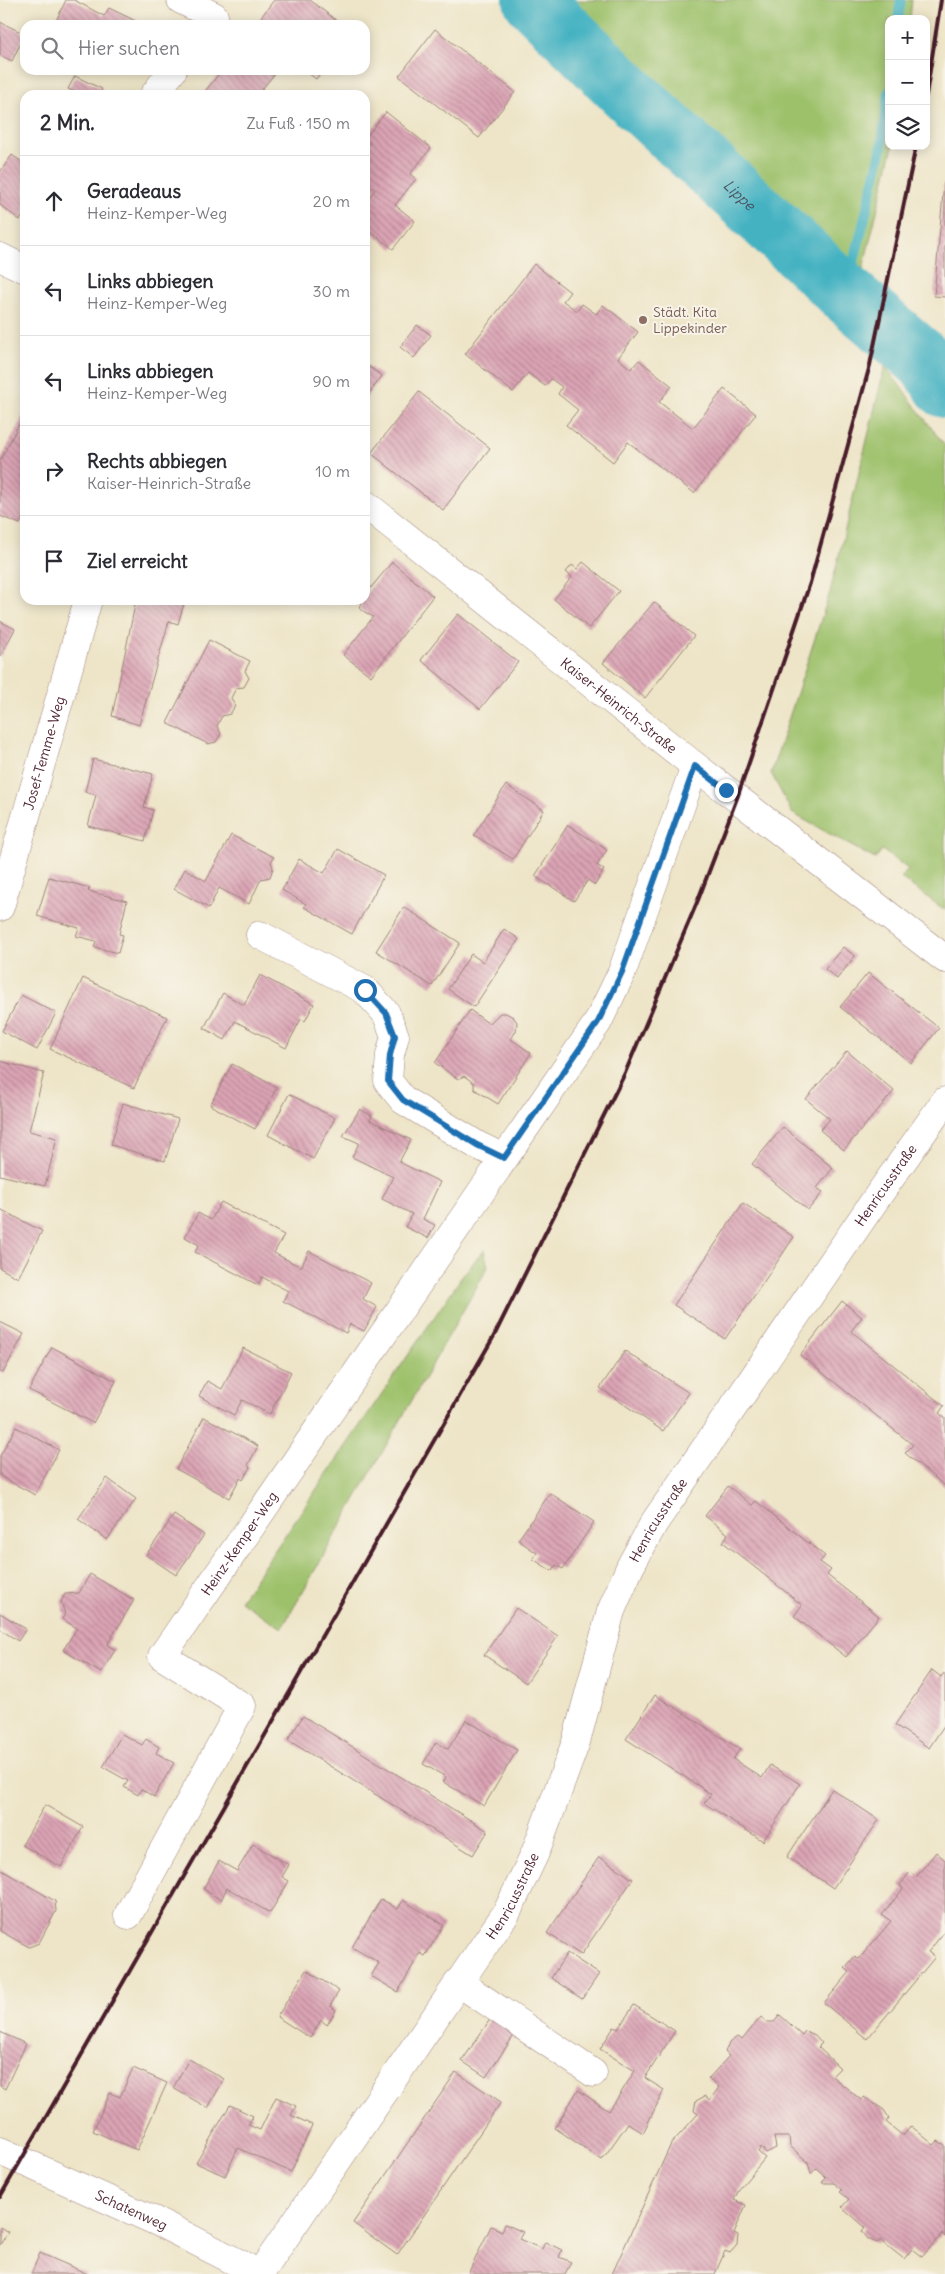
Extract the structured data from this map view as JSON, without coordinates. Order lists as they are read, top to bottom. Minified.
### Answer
{"streets":{"street":["Kaiser-Heinrich-Straße","Josef-Temme-Weg","Henricusstraße","Heinz-Kemper-Weg","Schatenweg"]},"crossings":[["Kaiser-Heinrich-Straße","Heinz-Kemper-Weg"],["Henricusstraße","Schatenweg"]],"water":["Lippe"],"places":["Städt. Kita Lippekinder"],"page":{"map_buttons":["+","−"],"search":"Hier suchen","heading":["2 Min.","Zu Fuß · 150 m"],"list":[["Geradeaus","Heinz-Kemper-Weg","20 m"],["Links abbiegen","Heinz-Kemper-Weg","30 m"],["Links abbiegen","Heinz-Kemper-Weg","90 m"],["Rechts abbiegen","Kaiser-Heinrich-Straße","10 m"],"Ziel erreicht"]}}
